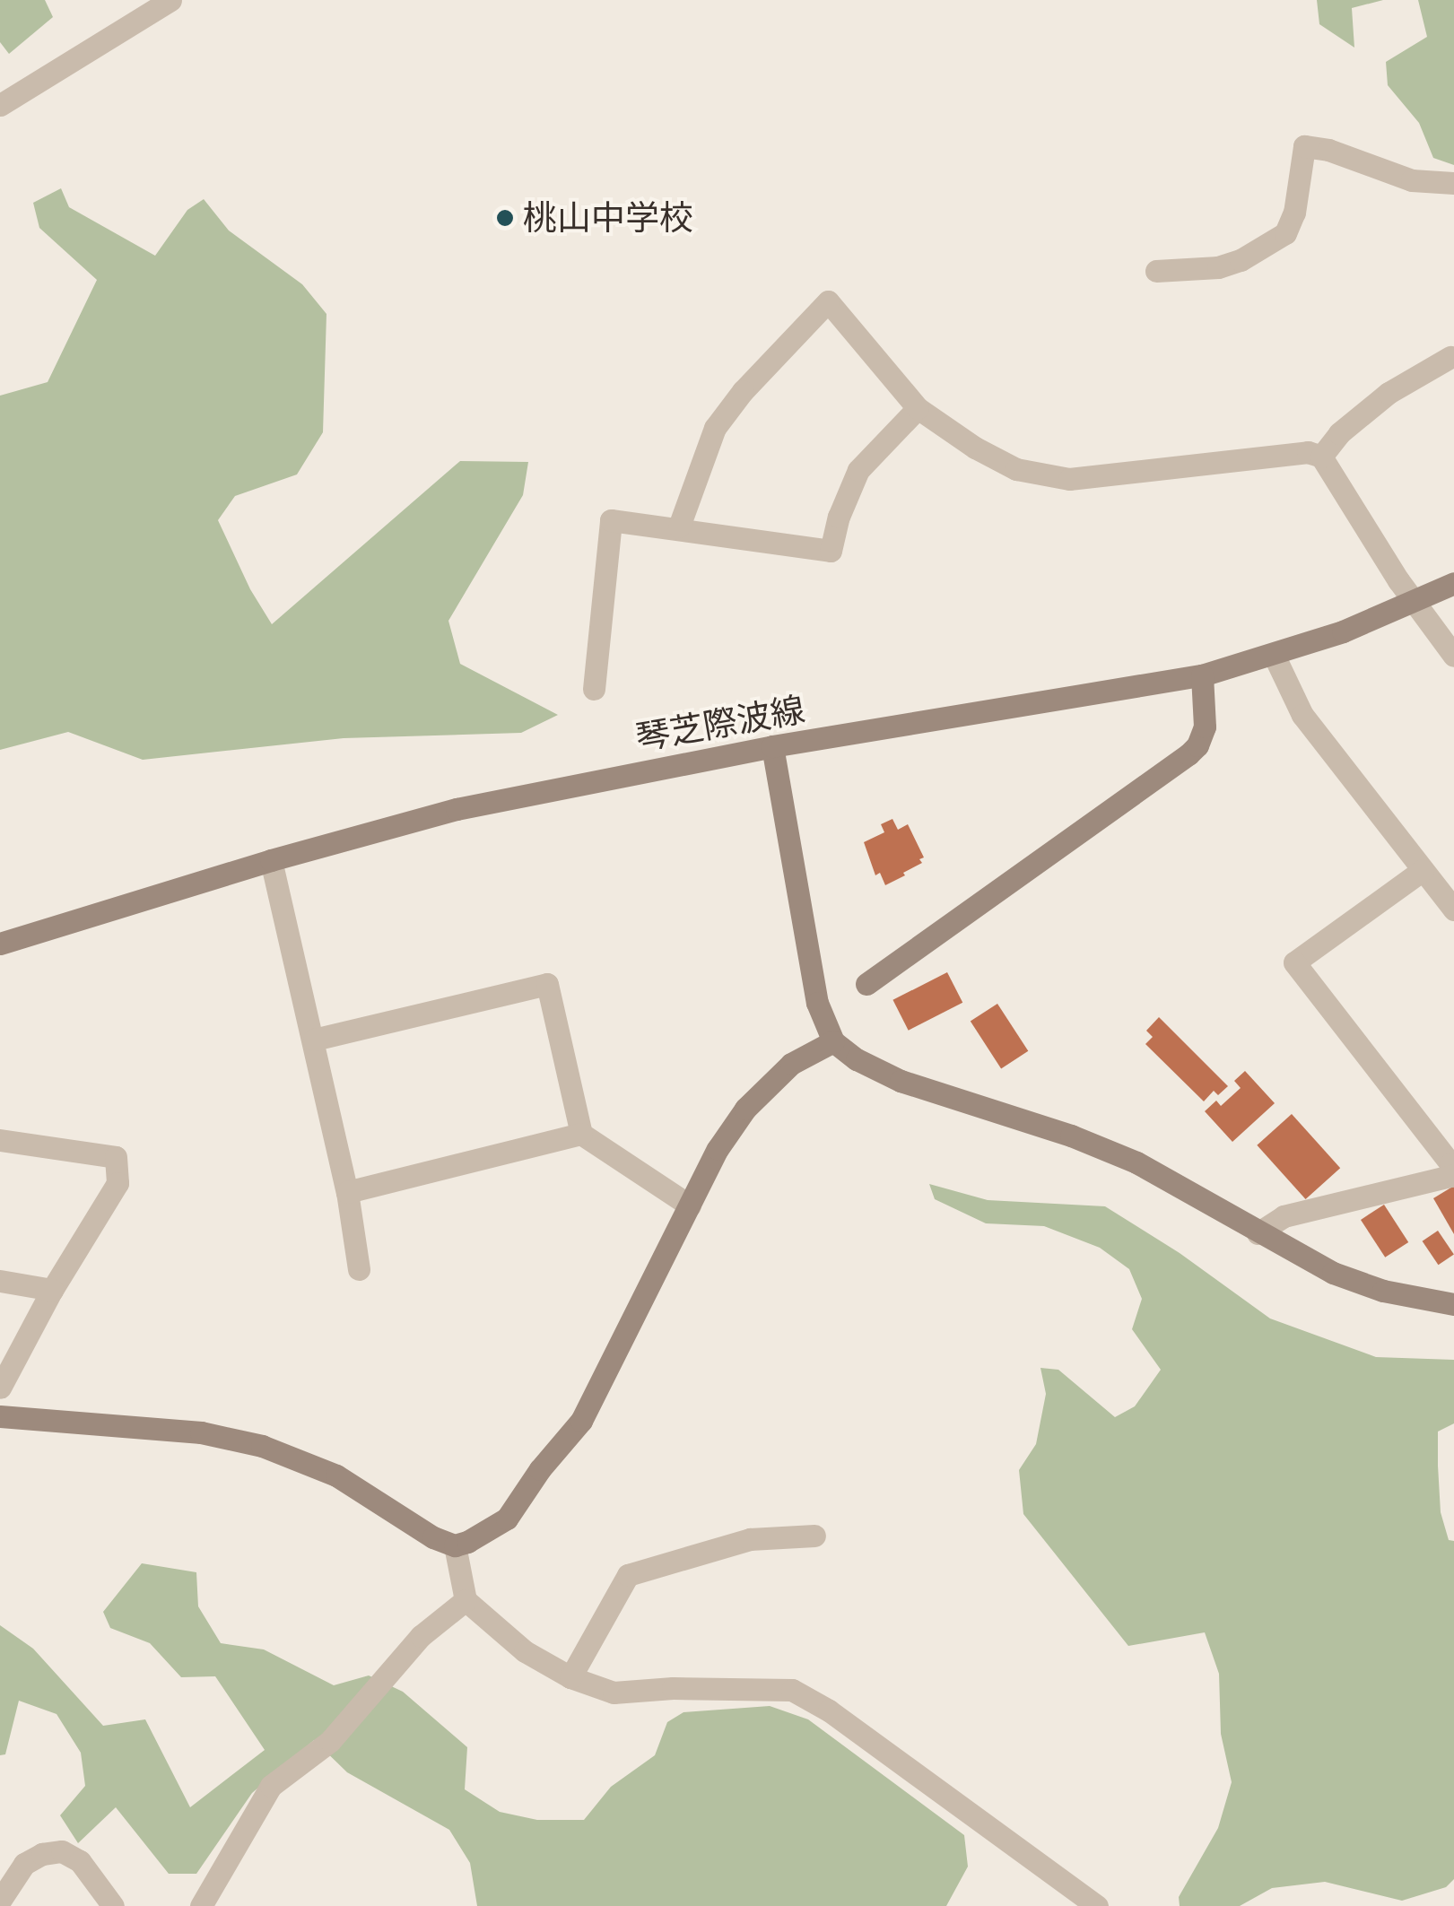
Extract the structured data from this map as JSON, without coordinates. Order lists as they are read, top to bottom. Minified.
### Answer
{"streets":{"street":["琴芝際波線"]},"places":["桃山中学校"]}
